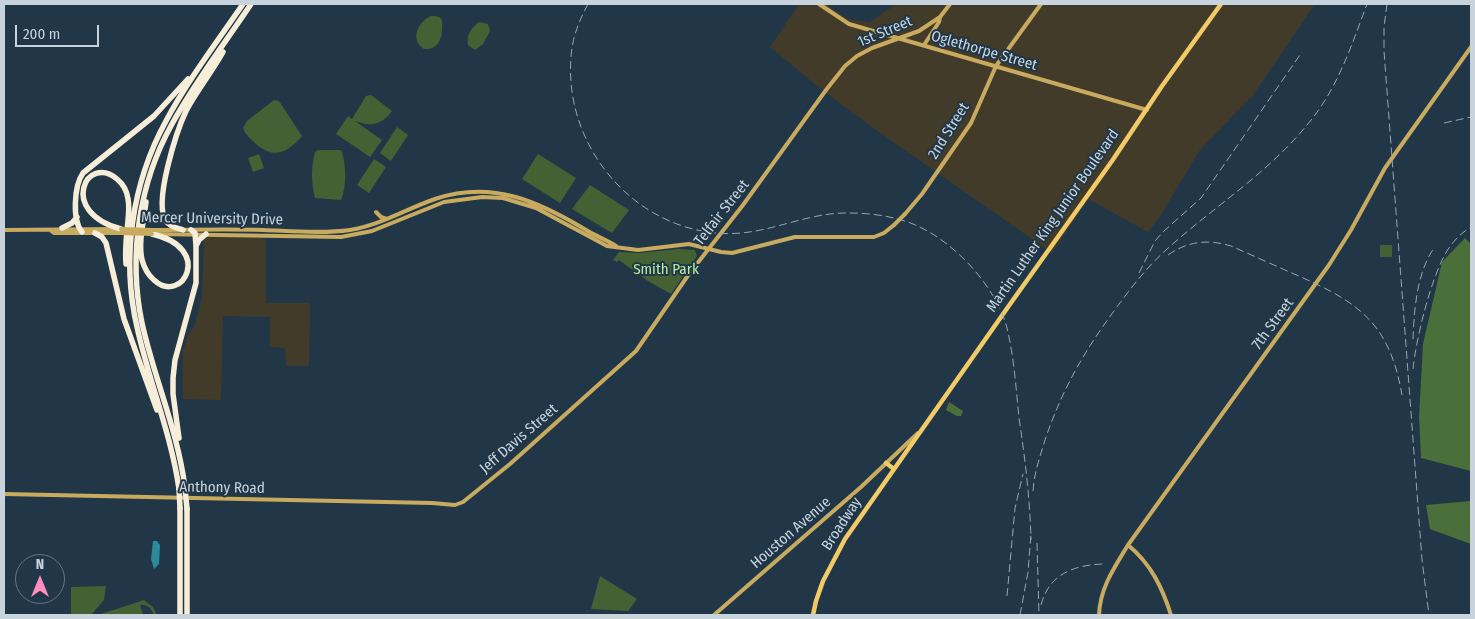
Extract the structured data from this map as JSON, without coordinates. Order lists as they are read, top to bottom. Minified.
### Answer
{"streets":{"main road":["Martin Luther King Junior Boulevard","Broadway"],"street":["1st Street","Oglethorpe Street","2nd Street","Telfair Street","Mercer University Drive","7th Street","Jeff Davis Street","Anthony Road","Houston Avenue"]},"crossings":[["1st Street","Oglethorpe Street"],["1st Street","Telfair Street"],["Oglethorpe Street","2nd Street"],["Oglethorpe Street","Martin Luther King Junior Boulevard"],["2nd Street","Telfair Street"],["Telfair Street","Jeff Davis Street"],["Martin Luther King Junior Boulevard","Broadway"],["Martin Luther King Junior Boulevard","Houston Avenue"],["Jeff Davis Street","Anthony Road"]],"parks":["Smith Park"],"scale_bar":"200 m","north":"top"}
